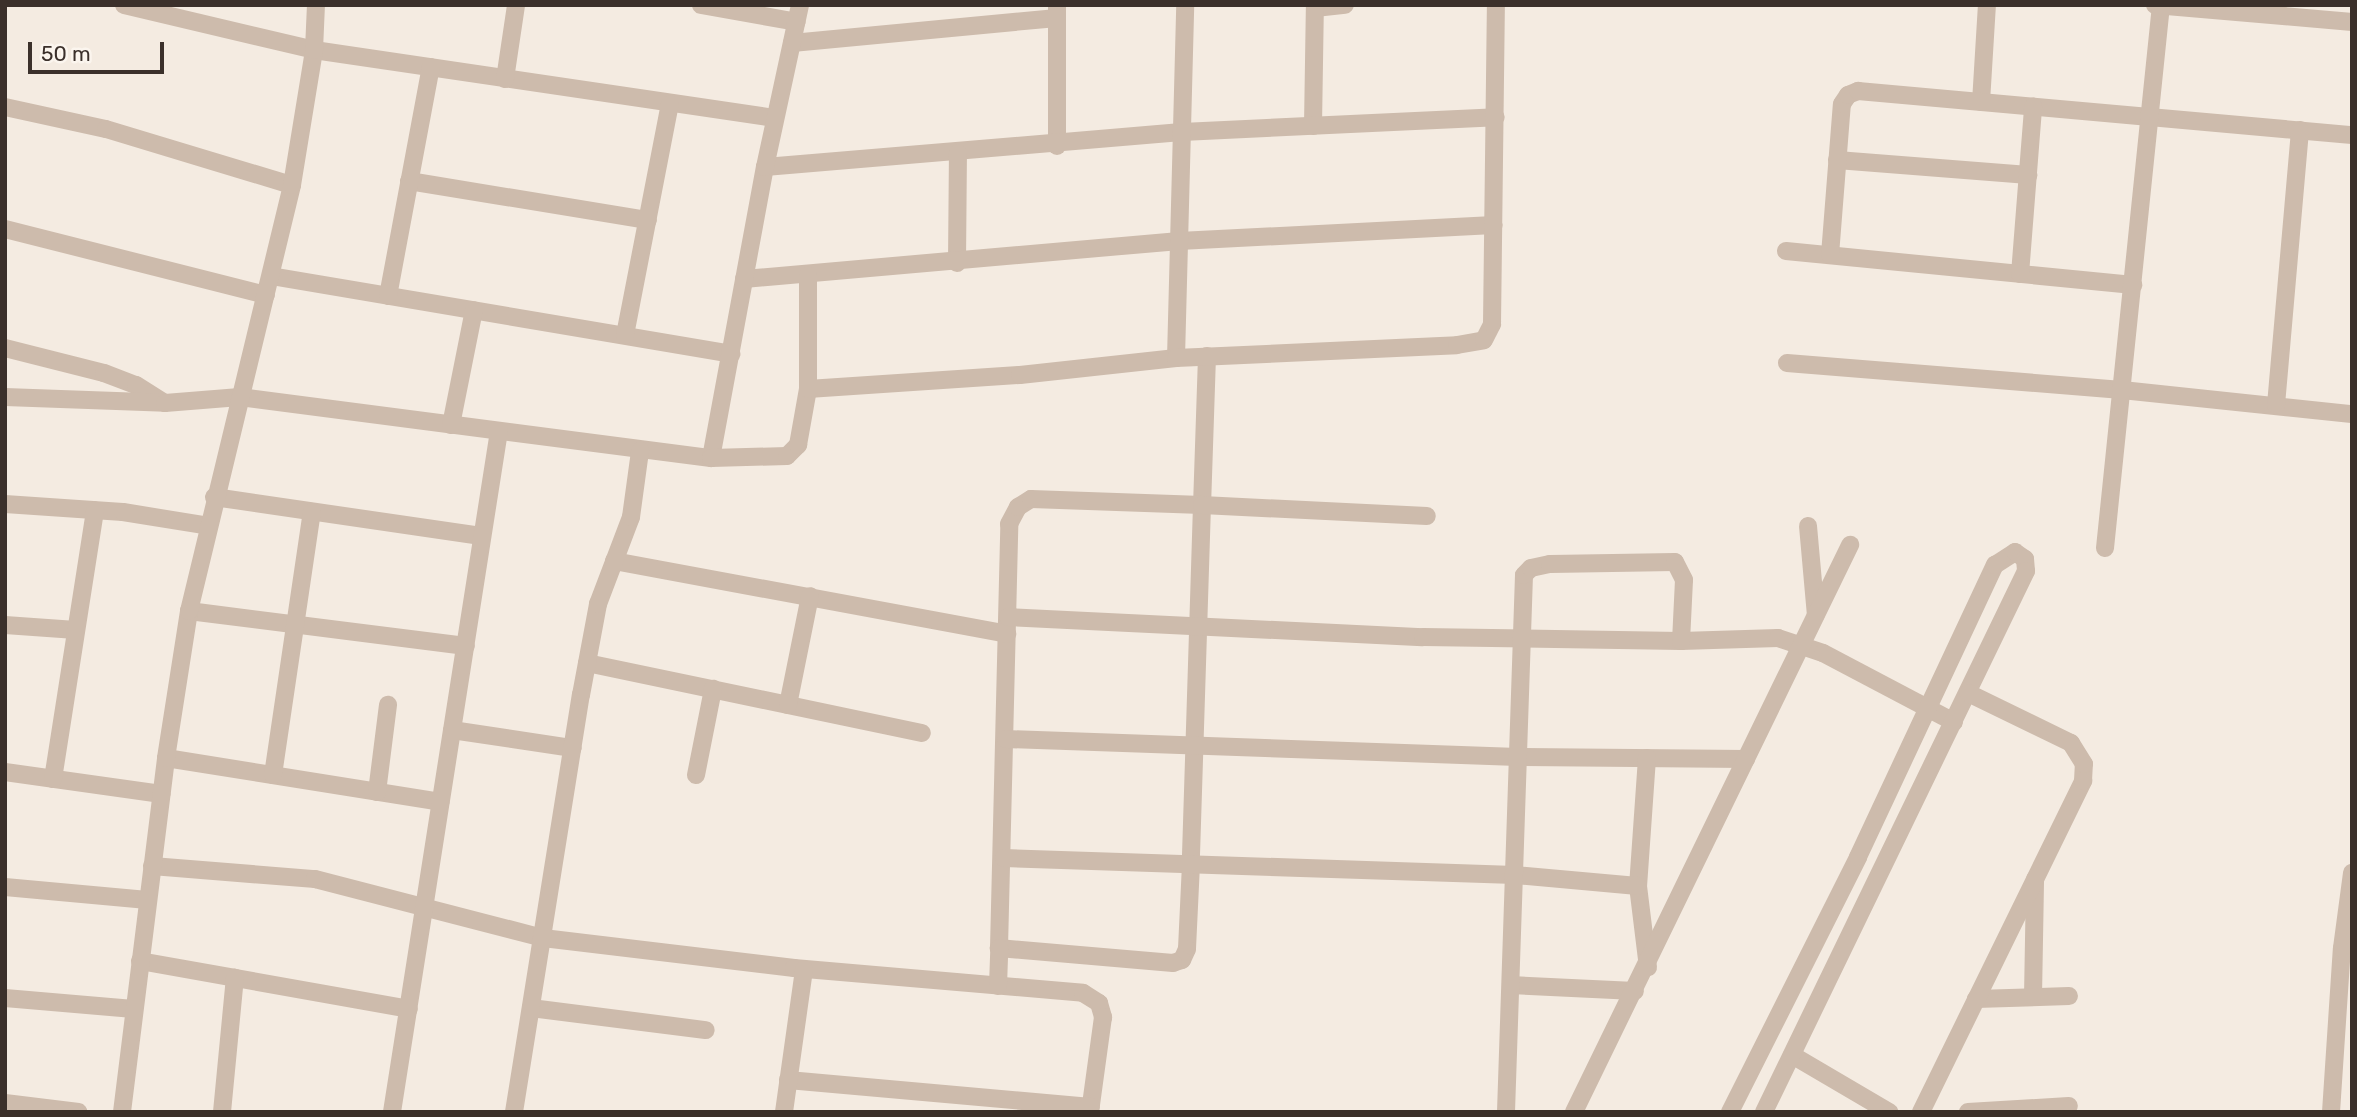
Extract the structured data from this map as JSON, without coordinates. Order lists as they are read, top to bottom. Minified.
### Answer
{"scale_bar":"50 m"}
